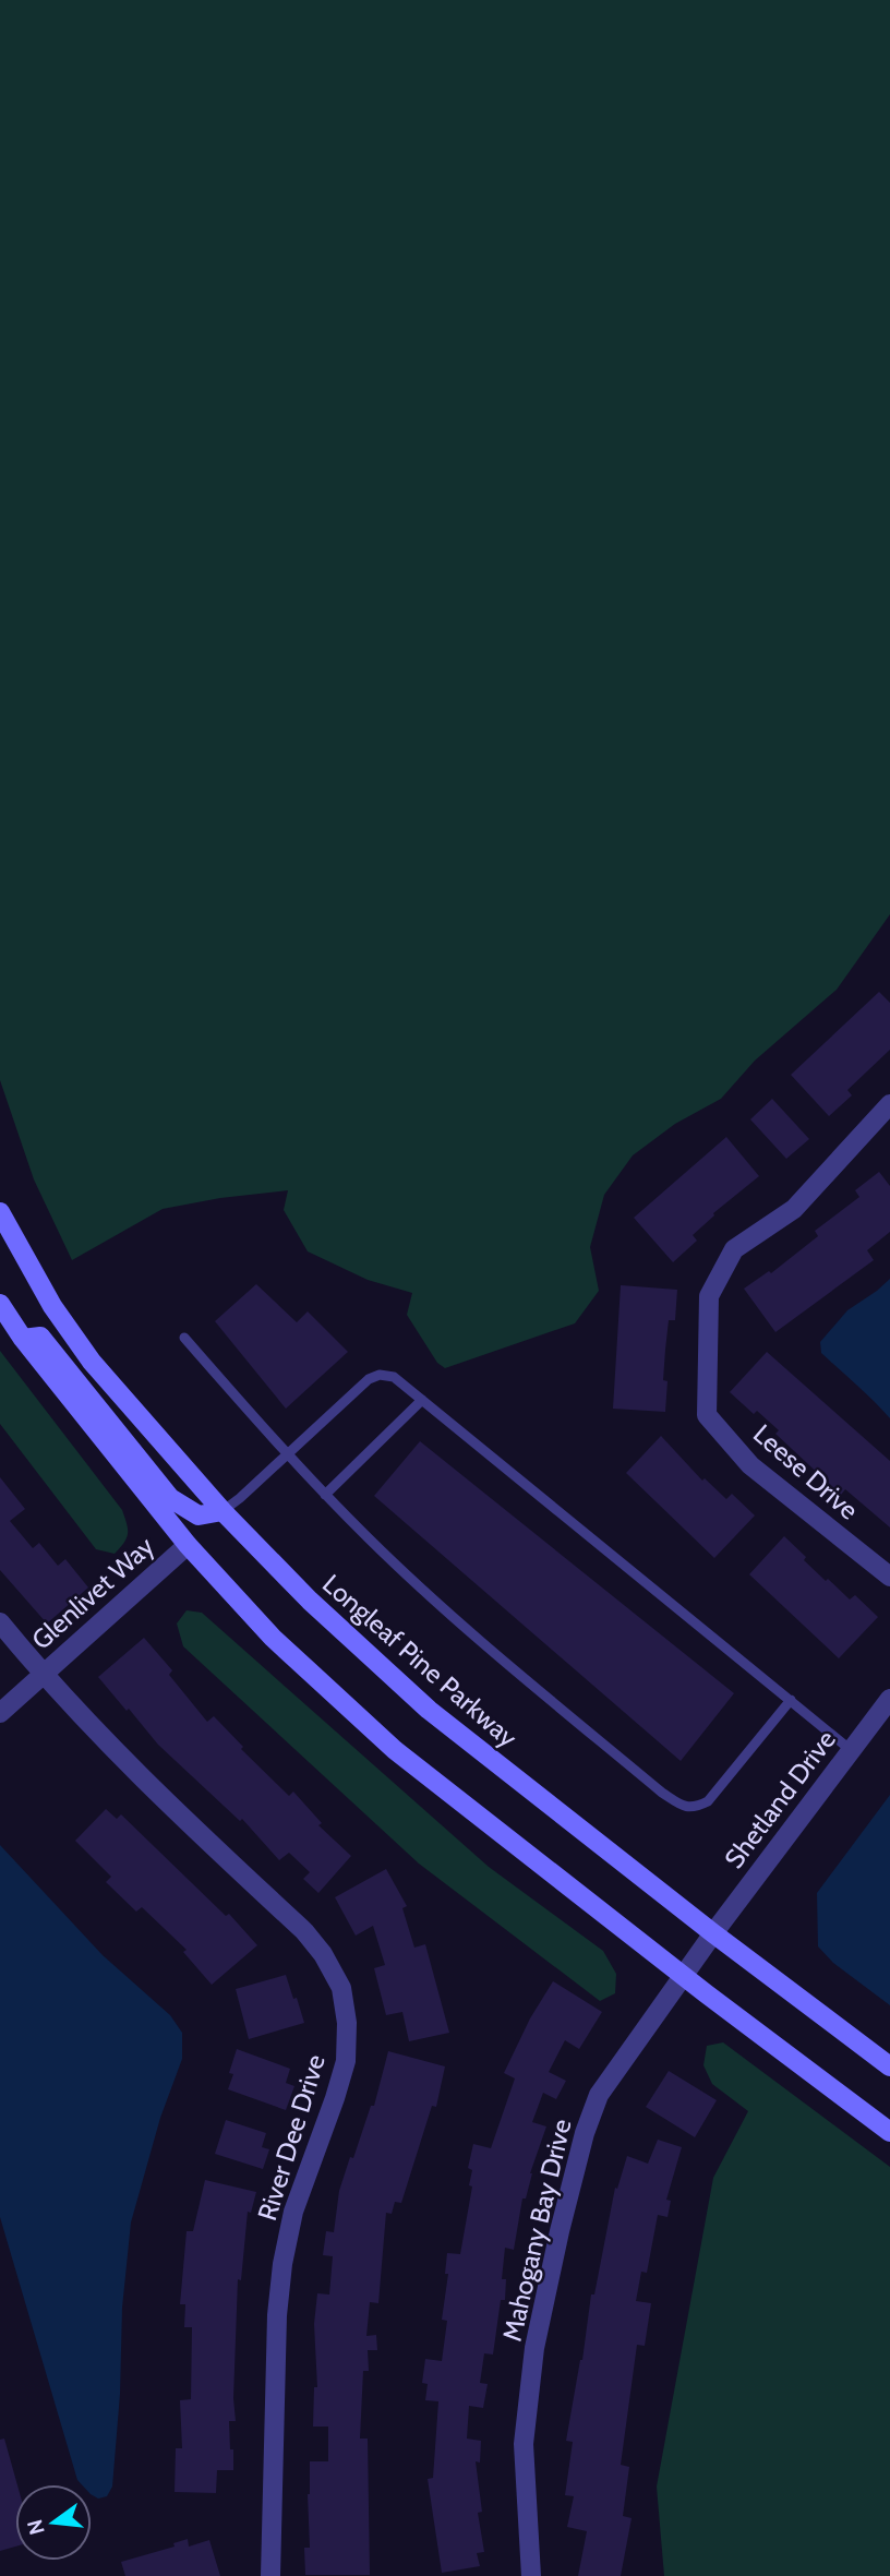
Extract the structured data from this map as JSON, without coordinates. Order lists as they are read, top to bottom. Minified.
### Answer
{"streets":{"main road":["Longleaf Pine Parkway"],"street":["Leese Drive","Glenlivet Way","Shetland Drive","River Dee Drive","Mahogany Bay Drive"]},"crossings":[["Glenlivet Way","River Dee Drive"],["Longleaf Pine Parkway","Shetland Drive"],["Longleaf Pine Parkway","Mahogany Bay Drive"],["Shetland Drive","Mahogany Bay Drive"]],"north":"left"}
